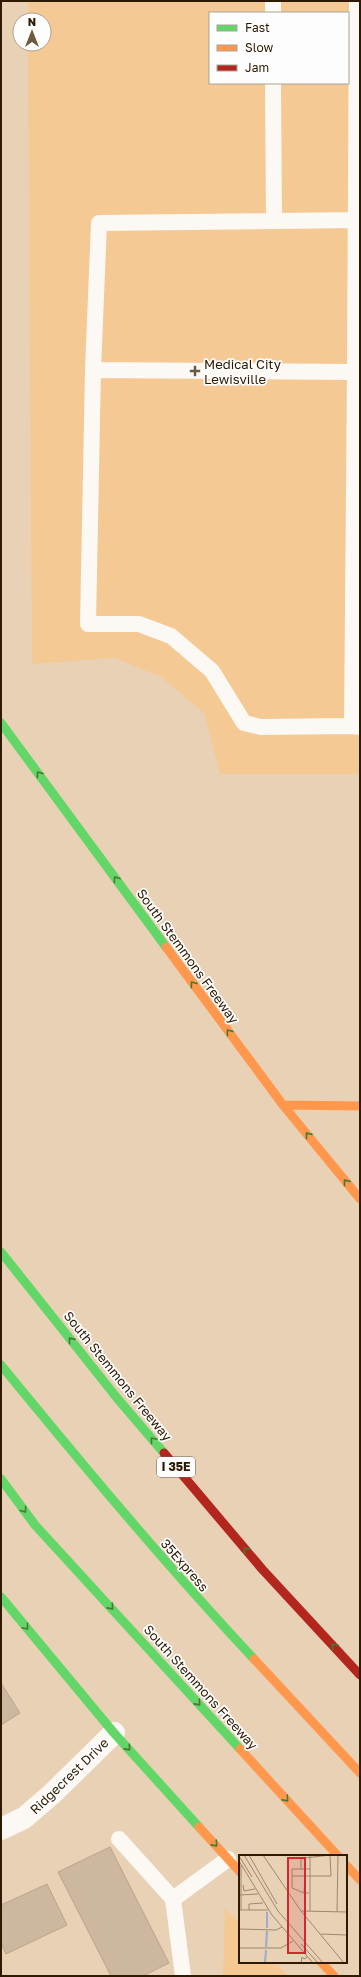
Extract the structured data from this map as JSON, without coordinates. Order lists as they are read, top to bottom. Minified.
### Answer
{"streets":{"main road":["South Stemmons Freeway","I 35E","35Express"],"street":["Ridgecrest Drive"]},"places":{"health":["Medical City Lewisville"]},"legend":["Fast","Slow","Jam"],"north":"top"}
